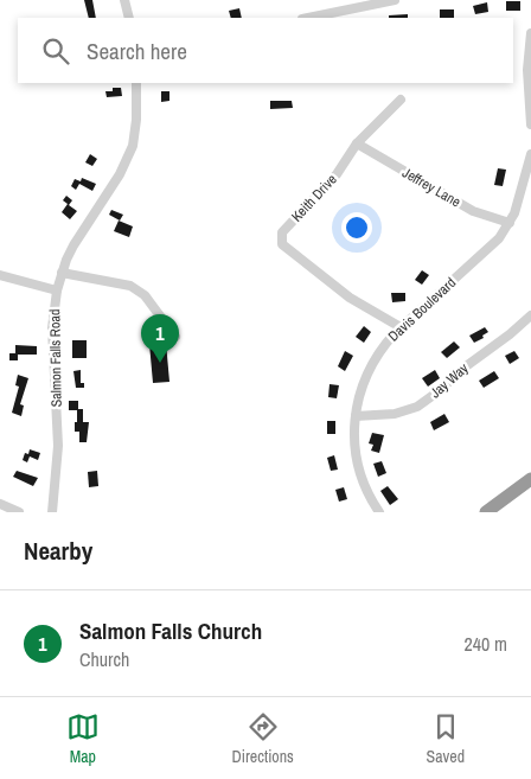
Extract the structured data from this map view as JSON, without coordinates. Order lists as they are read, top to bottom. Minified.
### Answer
{"streets":{"street":["Jeffrey Lane","Keith Drive","Davis Boulevard","Salmon Falls Road","Jay Way"]},"crossings":[["Jeffrey Lane","Keith Drive"],["Jeffrey Lane","Davis Boulevard"],["Keith Drive","Davis Boulevard"],["Davis Boulevard","Jay Way"]],"page":{"search":"Search here","pins":"1","heading":"Nearby","list":[{"mark":"1","name":"Salmon Falls Church","note":"Church","value":"240 m"}],"nav":["Map","Directions","Saved"]}}
